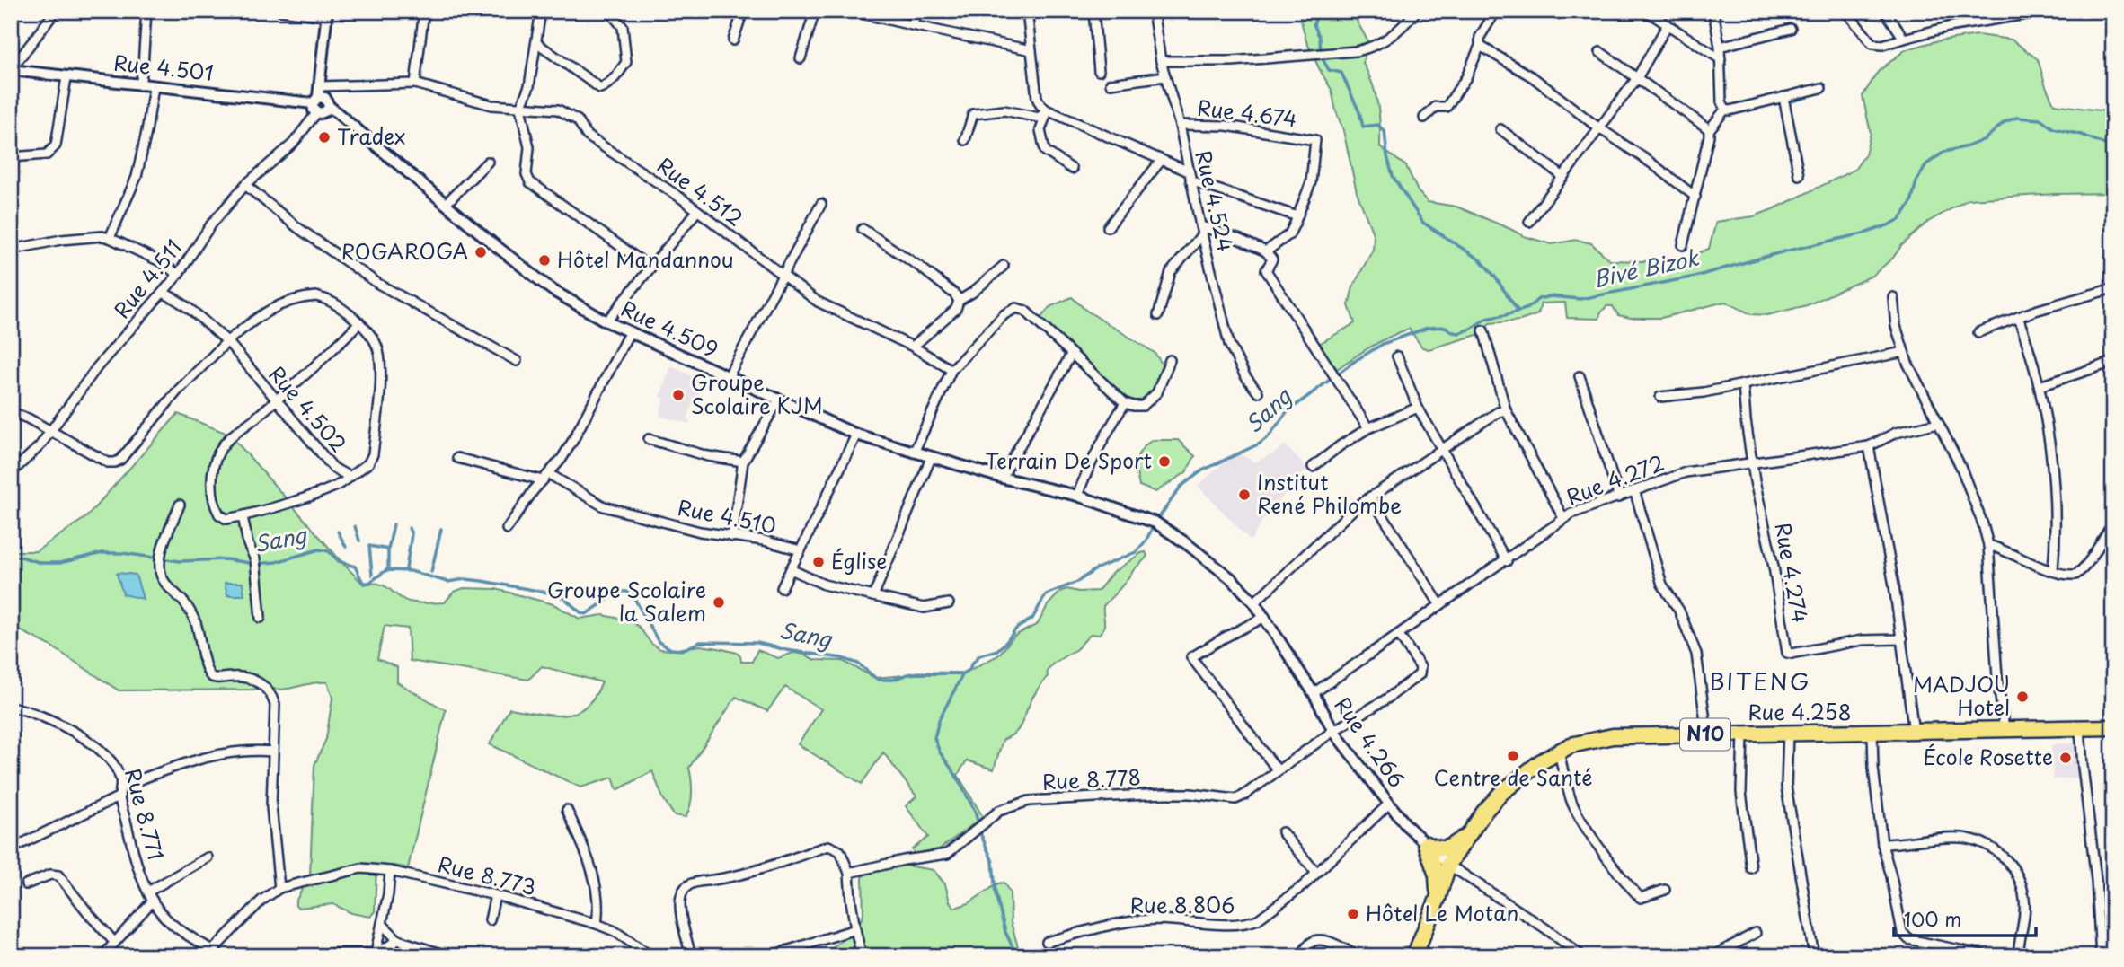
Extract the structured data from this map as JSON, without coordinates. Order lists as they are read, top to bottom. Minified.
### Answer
{"streets":{"highway":["Rue 4.258","N10"],"street":["Rue 4.501","Rue 4.674","Rue 4.512","Rue 4.524","Rue 4.511","Rue 4.509","Rue 4.502","Rue 4.272","Rue 4.510","Rue 4.274","Rue 4.266","Rue 8.778","Rue 8.771","Rue 8.773","Rue 8.806"]},"crossings":[["Rue 4.501","Rue 4.511"],["Rue 4.501","Rue 4.509"],["Rue 4.674","Rue 4.524"],["Rue 4.511","Rue 4.509"],["Rue 4.511","Rue 4.502"],["Rue 4.509","Rue 4.266"],["Rue 4.272","Rue 4.274"],["Rue 4.272","Rue 4.266"],["Rue 4.272","Rue 8.778"],["Rue 4.258","Rue 4.266"],["Rue 4.266","Rue 8.778"],["Rue 4.266","Rue 8.806"]],"districts":["BITENG"],"water":["Bivé Bizok","Sang"],"places":["Tradex","ROGAROGA","Hôtel Mandannou","Groupe Scolaire KJM","Terrain De Sport","Institut René Philombe","Église","Groupe Scolaire la Salem","MADJOU Hotel","Centre de Santé","École Rosette","Hôtel Le Motan"],"scale_bar":"100 m"}
